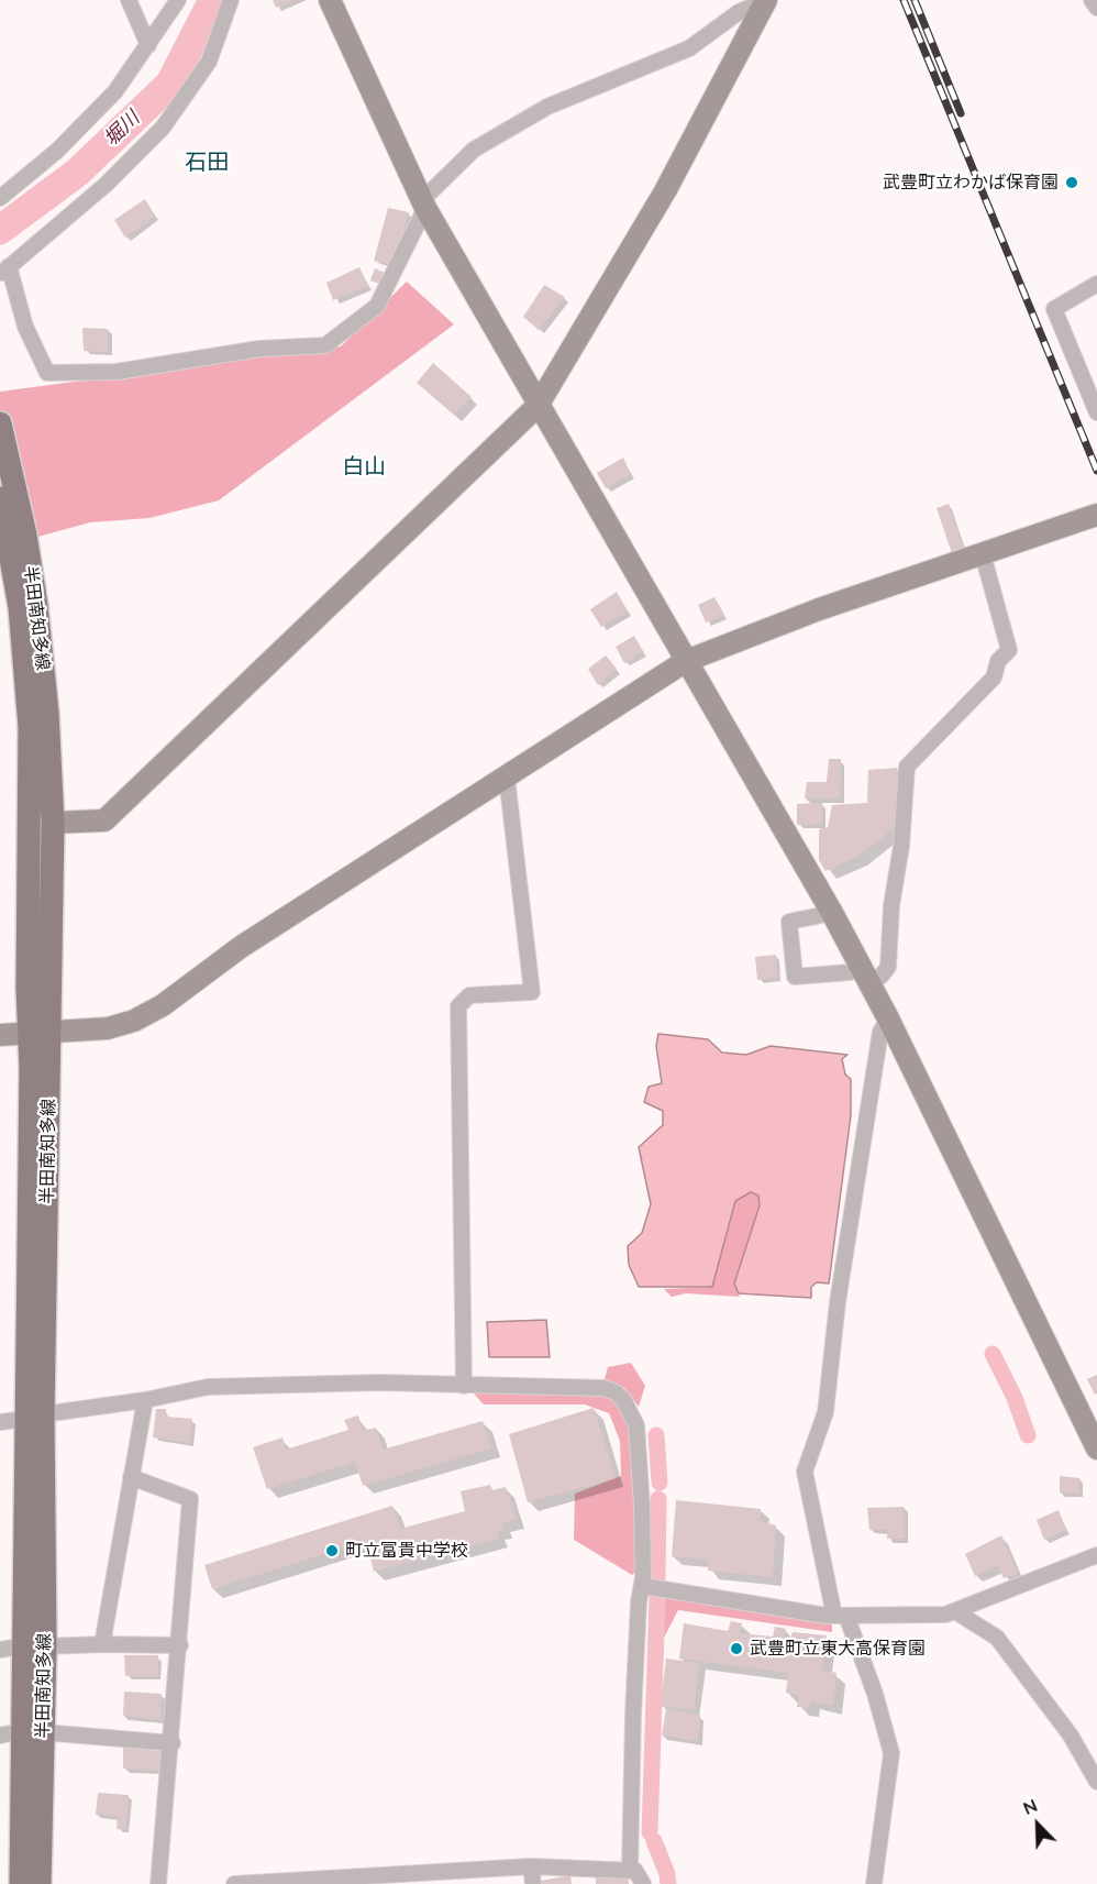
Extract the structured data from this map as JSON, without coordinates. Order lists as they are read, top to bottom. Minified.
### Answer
{"streets":{"main road":["半田南知多線"]},"districts":["石田","白山"],"water":["堀川"],"places":["武豊町立わかば保育園","町立富貴中学校","武豊町立東大高保育園"],"north":"top left"}
